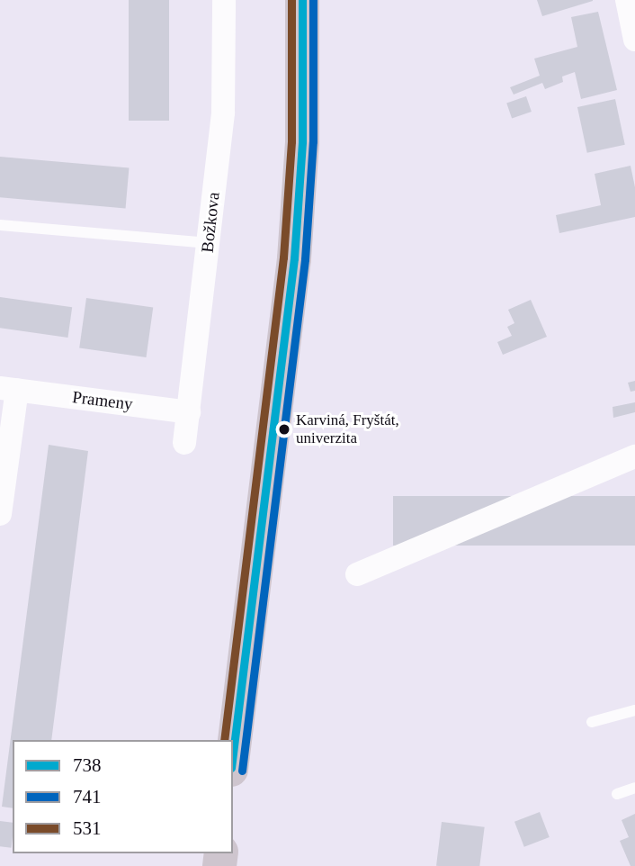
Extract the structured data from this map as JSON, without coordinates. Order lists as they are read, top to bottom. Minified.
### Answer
{"streets":{"street":["Božkova","Prameny"]},"crossings":[["Božkova","Prameny"]],"places":["Karviná, Fryštát, univerzita"],"lines":["transit line 738","transit line 741","transit line 531"],"legend":["738","741","531"]}
